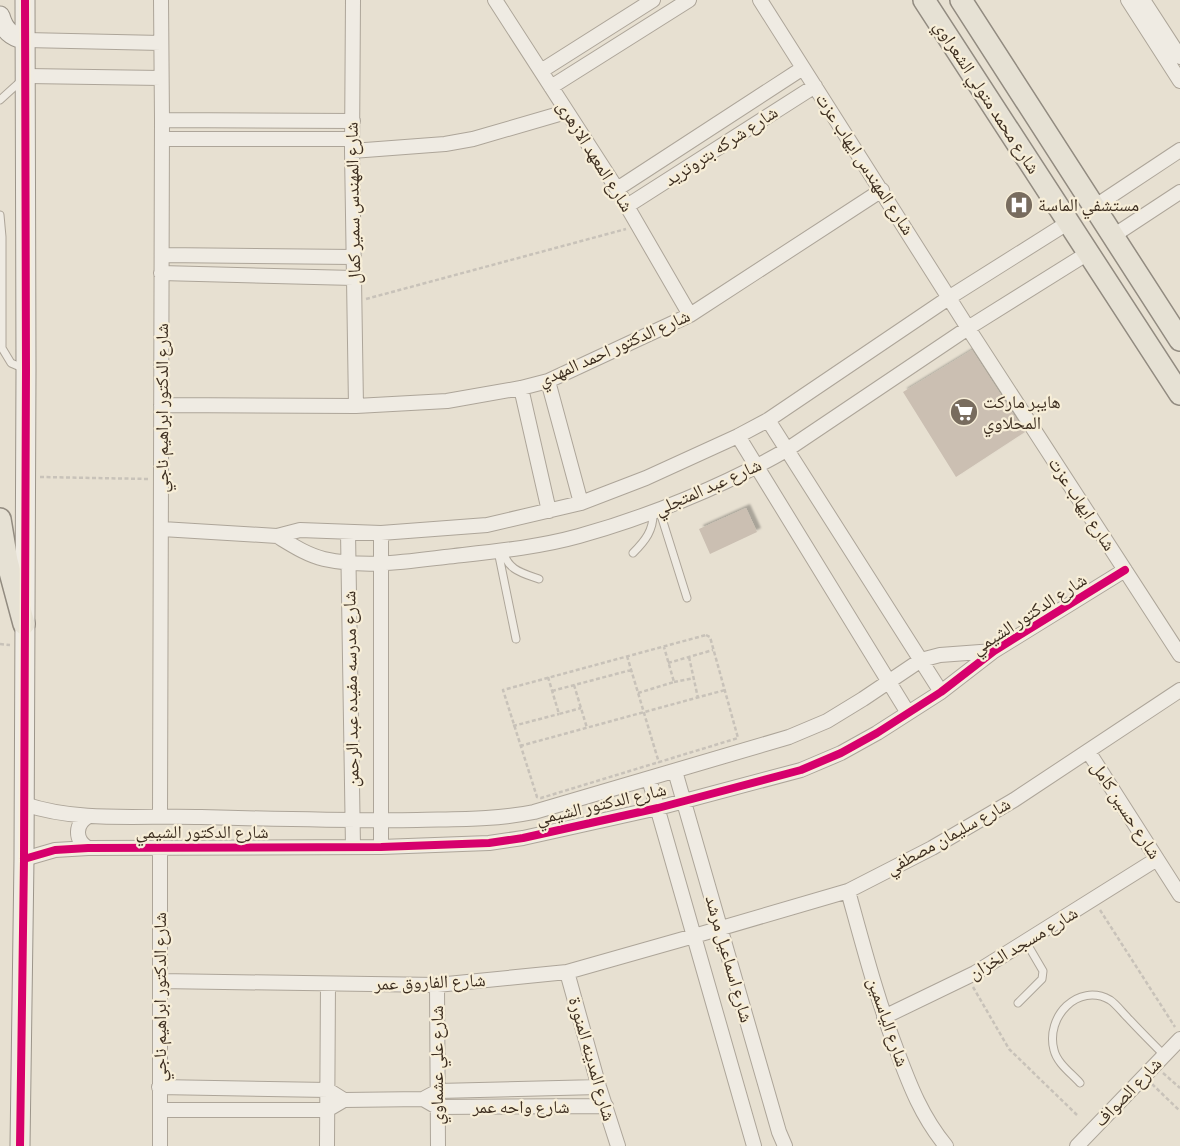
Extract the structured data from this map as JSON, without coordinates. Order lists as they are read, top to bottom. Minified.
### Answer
{"streets":{"main road":["شارع محمد متولي الشعراوي"],"street":["شارع شركه بتروتريد","شارع المعهد الازهرى","شارع المهندس ايهاب عزت","شارع المهندس سمير كمال","شارع الدكتور احمد المهدي","شارع الدكتور ابراهيم ناجي","شارع عبد المتجلي","شارع ايهاب عزت","شارع الدكتور الشيمي","شارع مدرسه مفيده عبد الرحمن","شارع حسين كامل","شارع سليمان مصطفي","شارع مسجد الخزان","شارع اسماعيل مرشد","شارع الفاروق عمر","شارع الياسمين","شارع المدينه المنورة","شارع علي عشماوي","شارع الصواف","شارع واحه عمر"]},"crossings":[["شارع محمد متولي الشعراوي","شارع عبد المتجلي"],["شارع شركه بتروتريد","شارع المعهد الازهرى"],["شارع شركه بتروتريد","شارع المهندس ايهاب عزت"],["شارع المعهد الازهرى","شارع الدكتور احمد المهدي"],["شارع المهندس ايهاب عزت","شارع الدكتور احمد المهدي"],["شارع المهندس ايهاب عزت","شارع عبد المتجلي"],["شارع المهندس ايهاب عزت","شارع ايهاب عزت"],["شارع المهندس سمير كمال","شارع الدكتور احمد المهدي"],["شارع الدكتور احمد المهدي","شارع الدكتور ابراهيم ناجي"],["شارع الدكتور ابراهيم ناجي","شارع عبد المتجلي"],["شارع الدكتور ابراهيم ناجي","شارع الدكتور الشيمي"],["شارع الدكتور ابراهيم ناجي","شارع الفاروق عمر"],["شارع عبد المتجلي","شارع ايهاب عزت"],["شارع عبد المتجلي","شارع مدرسه مفيده عبد الرحمن"],["شارع ايهاب عزت","شارع الدكتور الشيمي"],["شارع الدكتور الشيمي","شارع مدرسه مفيده عبد الرحمن"],["شارع الدكتور الشيمي","شارع اسماعيل مرشد"],["شارع حسين كامل","شارع سليمان مصطفي"],["شارع حسين كامل","شارع مسجد الخزان"],["شارع سليمان مصطفي","شارع اسماعيل مرشد"],["شارع سليمان مصطفي","شارع الفاروق عمر"],["شارع سليمان مصطفي","شارع الياسمين"],["شارع مسجد الخزان","شارع الياسمين"],["شارع اسماعيل مرشد","شارع الفاروق عمر"],["شارع الفاروق عمر","شارع المدينه المنورة"],["شارع الفاروق عمر","شارع علي عشماوي"],["شارع المدينه المنورة","شارع واحه عمر"],["شارع علي عشماوي","شارع واحه عمر"]],"places":{"hospital":["مستشفي الماسة"],"supermarket":["هايبر ماركت المحلاوي"]}}
